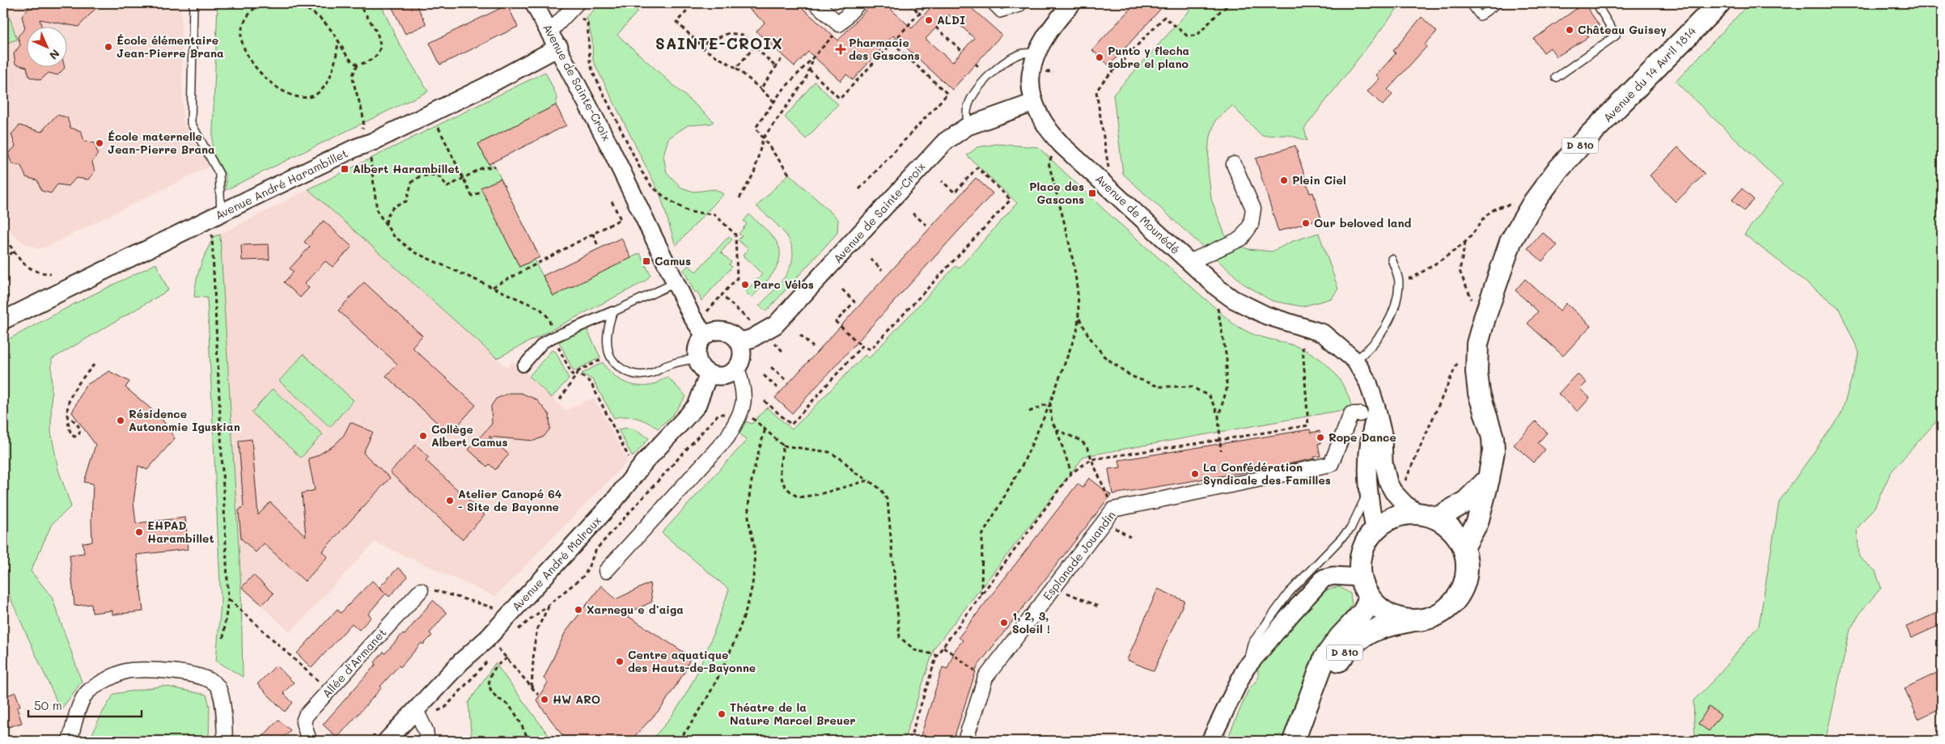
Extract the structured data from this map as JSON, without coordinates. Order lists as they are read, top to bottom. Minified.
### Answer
{"streets":{"main road":["Avenue du 14 Avril 1814","D 810"],"street":["Avenue de Sainte-Croix","Avenue André Harambillet","Avenue de Mounédé","Esplanade Jouandin","Avenue André Malraux","Allée d'Armanet"]},"crossings":[["Avenue du 14 Avril 1814","D 810"],["Avenue du 14 Avril 1814","Avenue de Mounédé"],["Avenue de Sainte-Croix","Avenue André Harambillet"],["Avenue de Sainte-Croix","Avenue de Mounédé"],["Avenue de Sainte-Croix","Avenue André Malraux"],["D 810","Avenue de Mounédé"],["Avenue de Mounédé","Esplanade Jouandin"]],"districts":["SAINTE-CROIX"],"places":{"other":["ALDI","Château Guisey","École élémentaire Jean-Pierre Brana","Punto y flecha sobre el plano","École maternelle Jean-Pierre Brana","Plein Ciel","Our beloved land","Parc Vélos","Résidence Autonomie Iguskian","Collège Albert Camus","Rope Dance","La Confédération Syndicale des Familles","Atelier Canopé 64 - Site de Bayonne","EHPAD Harambillet","Xarnegu e d’aiga","1, 2, 3, Soleil !","Centre aquatique des Hauts-de-Bayonne","HW ARO","Théatre de la Nature Marcel Breuer"],"health":["Pharmacie des Gascons"],"transit":["Albert Harambillet","Place des Gascons","Camus"]},"scale_bar":"50 m","north":"bottom right"}
